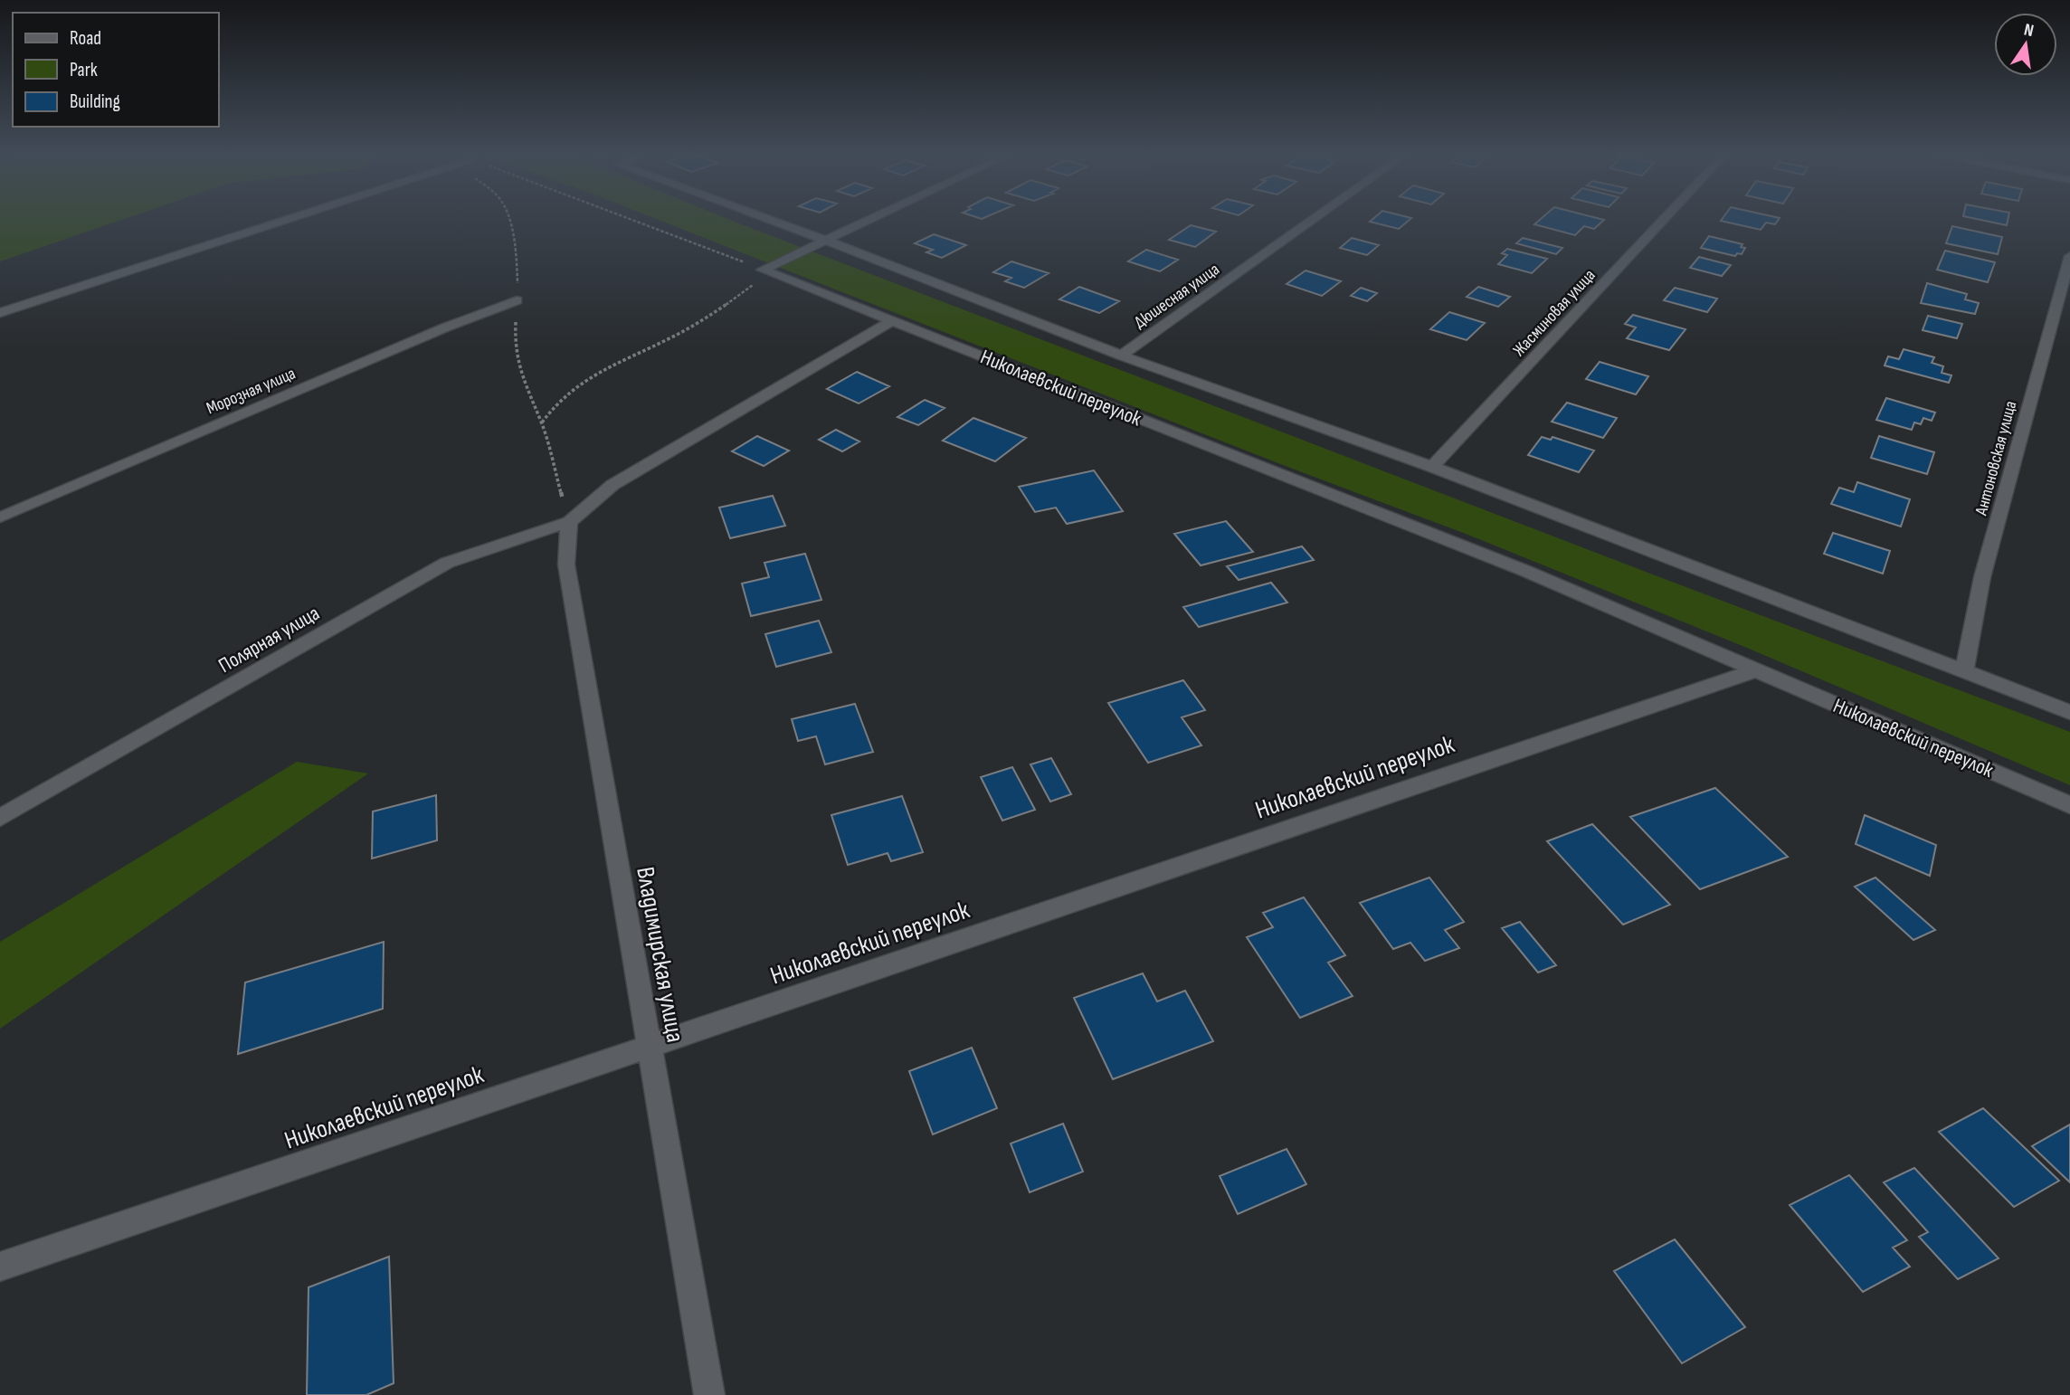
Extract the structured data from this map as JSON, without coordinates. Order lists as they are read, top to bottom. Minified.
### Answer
{"streets":{"street":["Дюшесная улица","Жасминовая улица","Николаевский переулок","Морозная улица","Антоновская улица","Полярная улица","Владимирская улица"]},"crossings":[["Николаевский переулок","Владимирская улица"],["Полярная улица","Владимирская улица"]],"legend":["Road","Park","Building"],"north":"top"}
